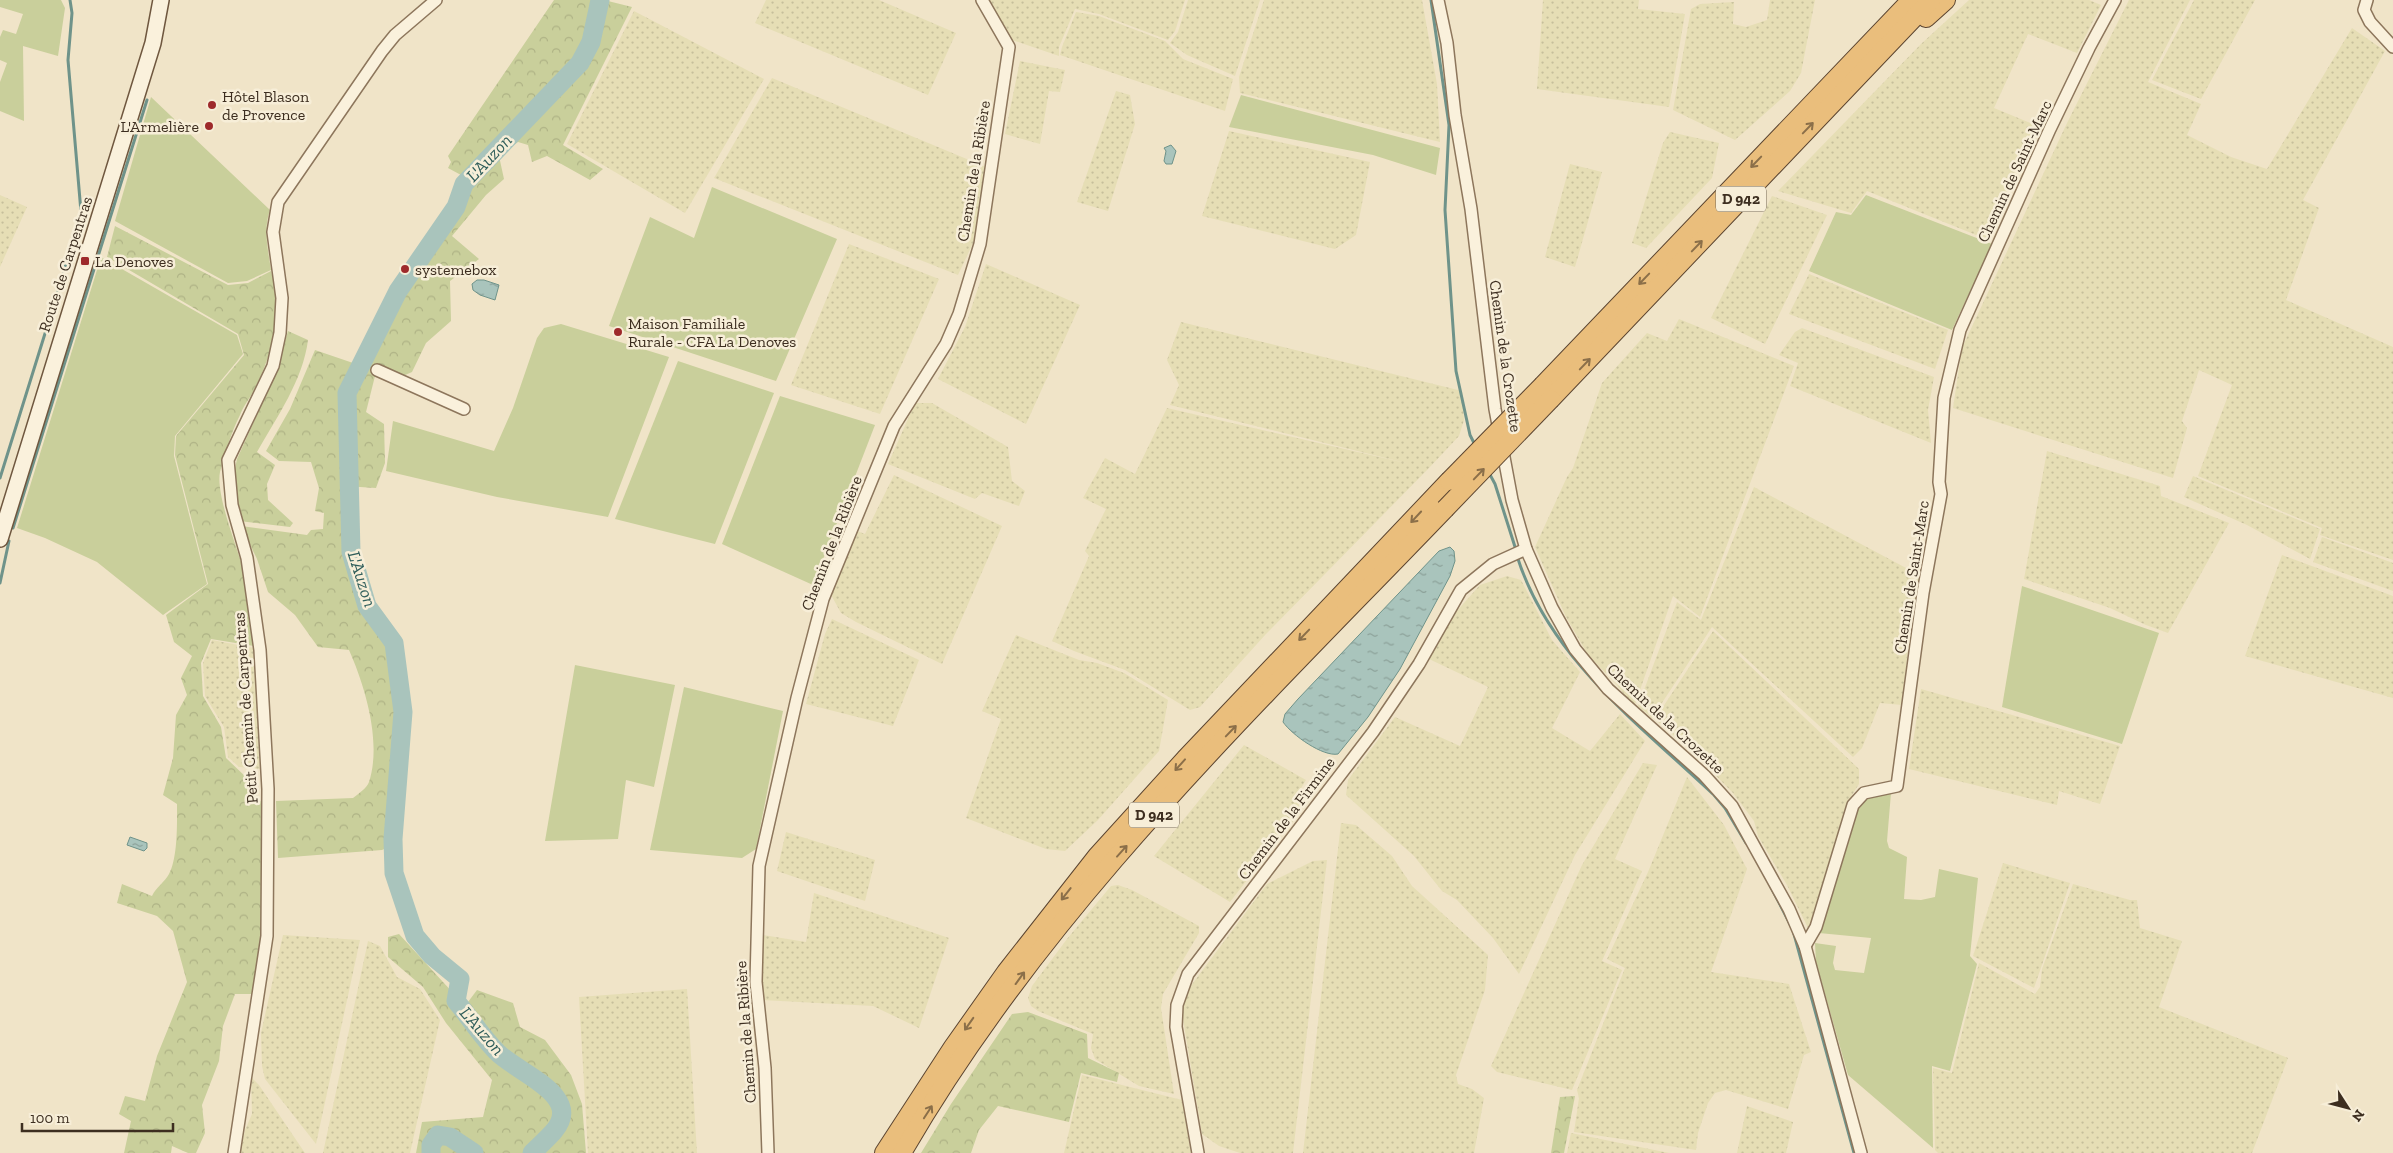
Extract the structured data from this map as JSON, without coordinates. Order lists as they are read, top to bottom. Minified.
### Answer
{"streets":{"highway":["D 942"],"main road":["Route de Carpentras"],"street":["Chemin de la Ribière","Chemin de Saint-Marc","Chemin de la Crozette","Petit Chemin de Carpentras","Chemin de la Firmine"]},"crossings":[["Chemin de Saint-Marc","Chemin de la Crozette"],["Chemin de la Crozette","Chemin de la Firmine"]],"water":["L'Auzon"],"places":{"other":["Hôtel Blason de Provence","L'Armelière","systemebox","Maison Familiale Rurale - CFA La Denoves"],"transit":["La Denoves"]},"scale_bar":"100 m","north":"bottom right"}
